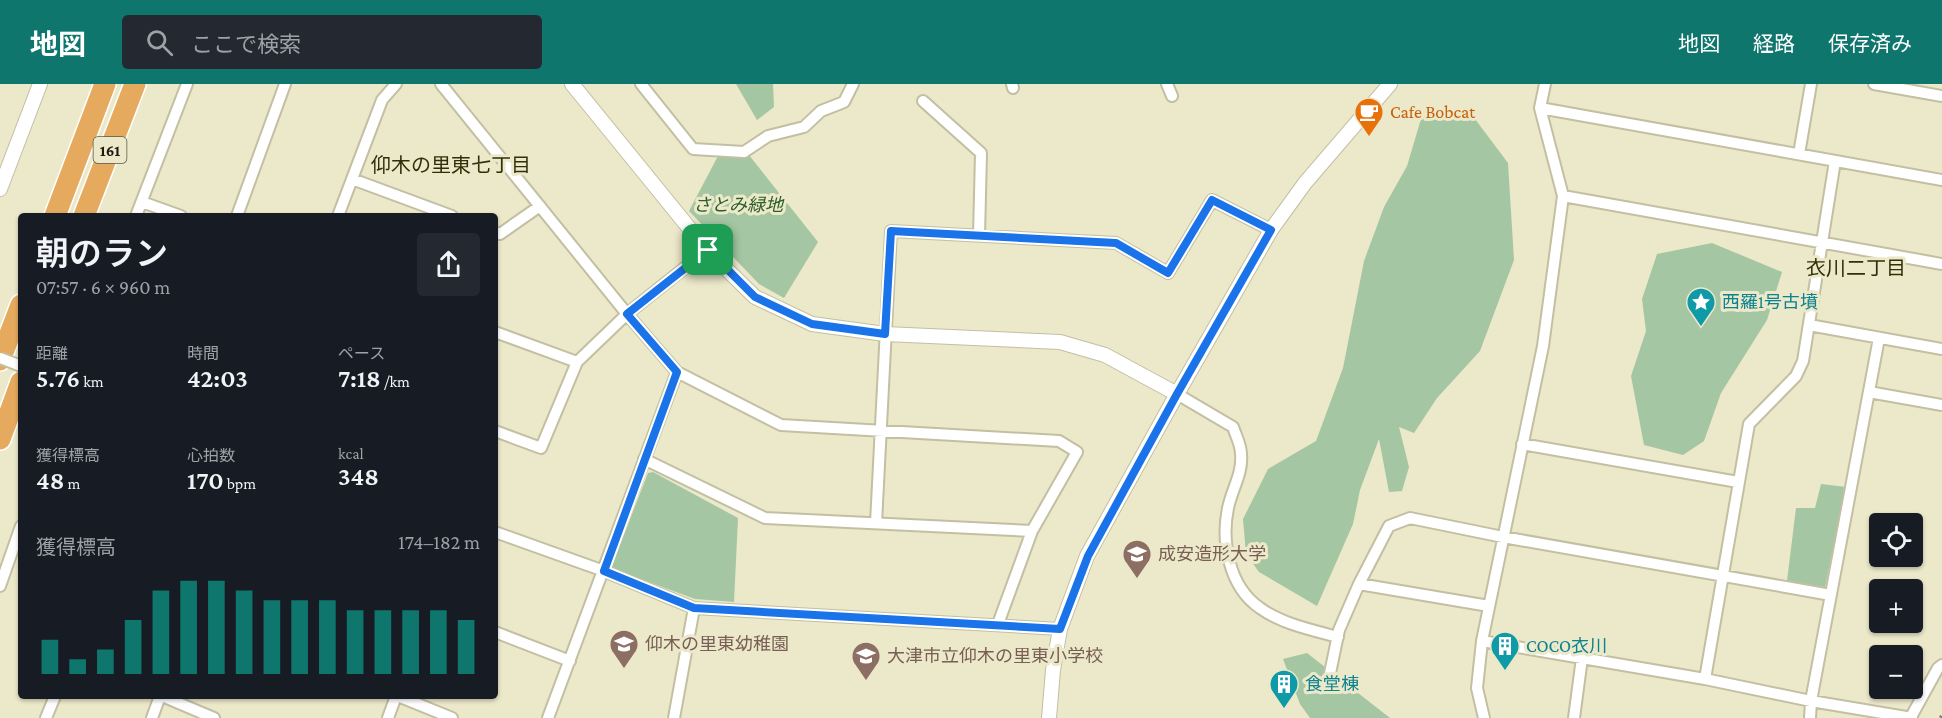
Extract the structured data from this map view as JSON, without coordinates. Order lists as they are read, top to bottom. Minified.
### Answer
{"streets":{"highway":["161"]},"districts":["仰木の里東七丁目","衣川二丁目"],"parks":["さとみ緑地"],"places":{"cafe":["Cafe Bobcat"],"place":["西羅1号古墳"],"school or university":["成安造形大学","仰木の里東幼稚園","大津市立仰木の里東小学校"],"building":["COCO衣川","食堂棟"]},"page":{"header":"地図","search":"ここで検索","nav":["地図","経路","保存済み"],"heading":["朝のラン","07:57 · 6 × 960 m"],"stats":[["距離","5.76 km"],["時間","42:03"],["ペース","7:18 /km"],["獲得標高","48 m"],["心拍数","170 bpm"],["kcal","348"]],"map_buttons":["+","−"],"chart":["獲得標高","174–182 m"]}}
